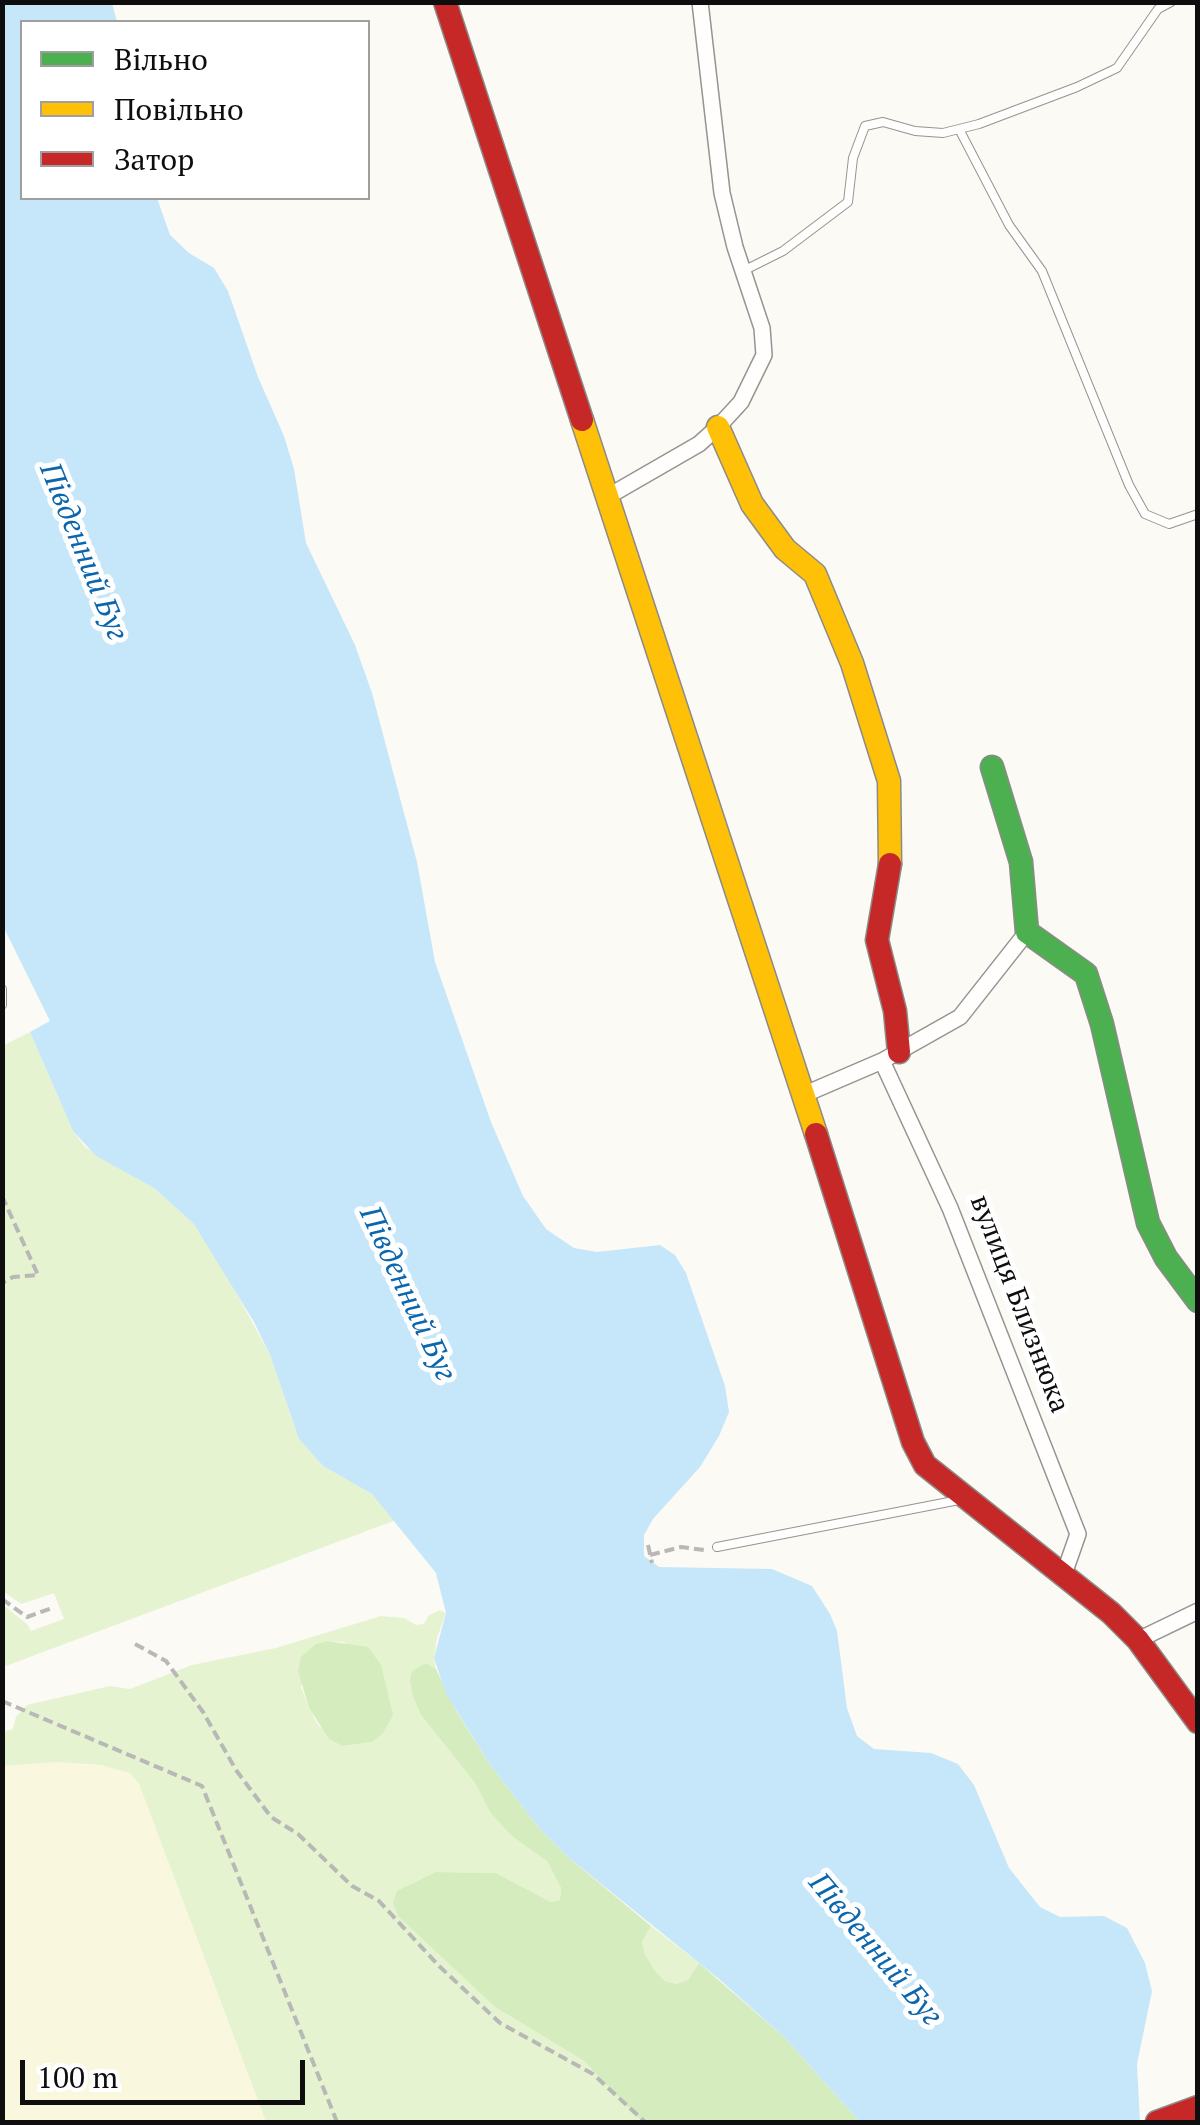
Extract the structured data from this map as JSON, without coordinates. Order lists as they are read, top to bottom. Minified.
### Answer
{"streets":{"street":["вулиця Близнюка"]},"water":["Південний Буг"],"legend":["Вільно","Повільно","Затор"],"scale_bar":"100 m"}
